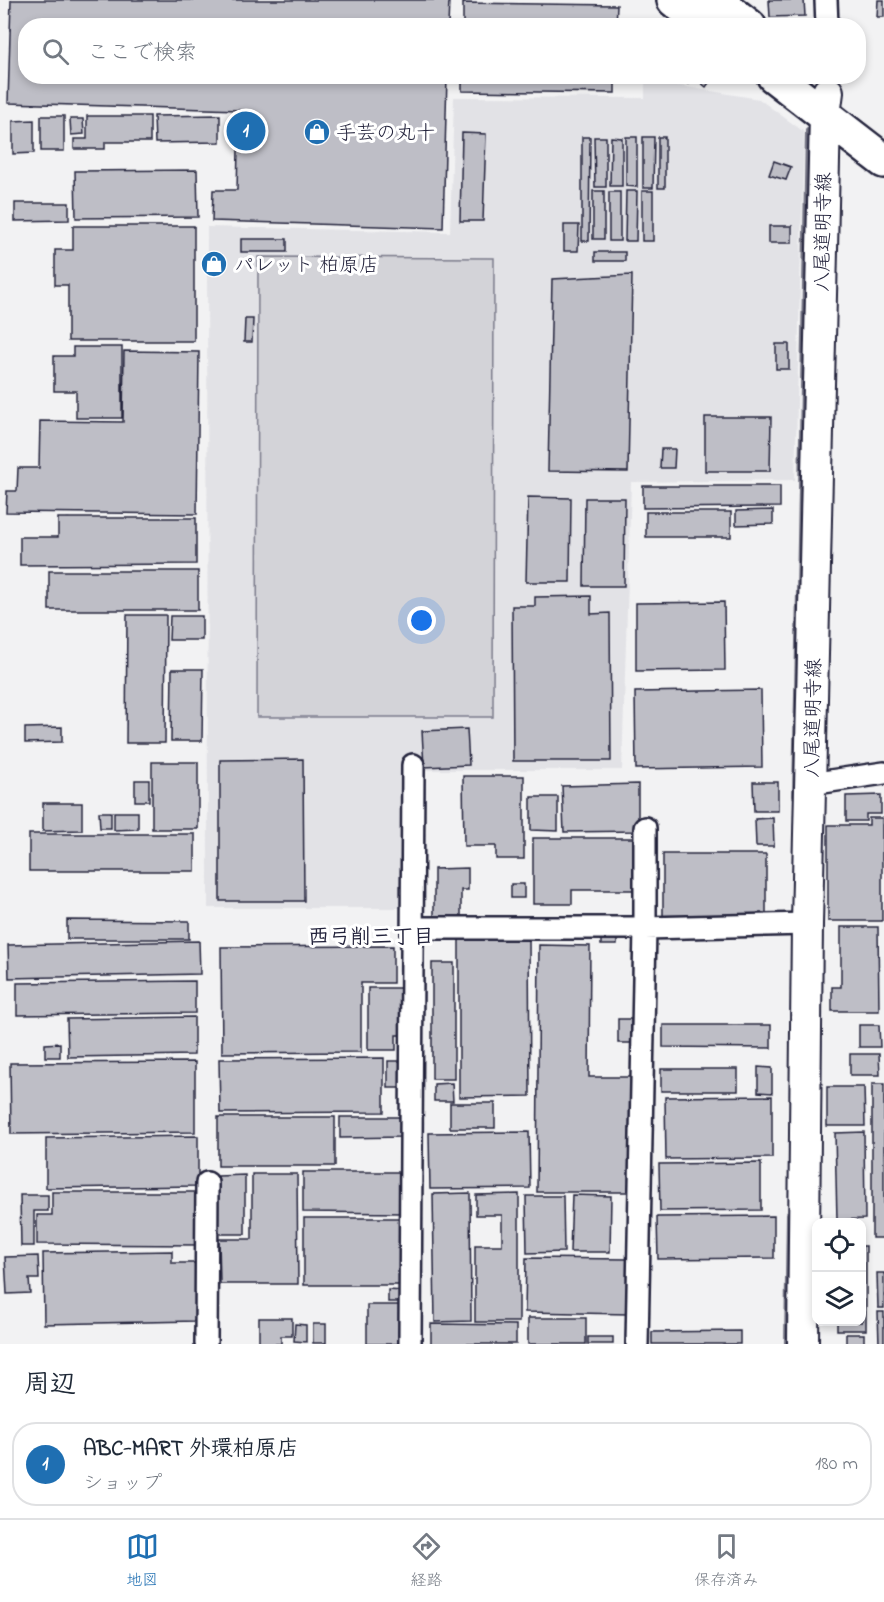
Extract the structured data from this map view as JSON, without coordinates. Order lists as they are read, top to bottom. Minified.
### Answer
{"streets":{"main road":["八尾道明寺線"]},"districts":["西弓削三丁目"],"places":{"shop":["手芸の丸十","パレット 柏原店"]},"page":{"search":"ここで検索","pins":"1","heading":"周辺","list":[{"mark":"1","name":"ABC-MART 外環柏原店","note":"ショップ","value":"180 m"}],"nav":["地図","経路","保存済み"]}}
